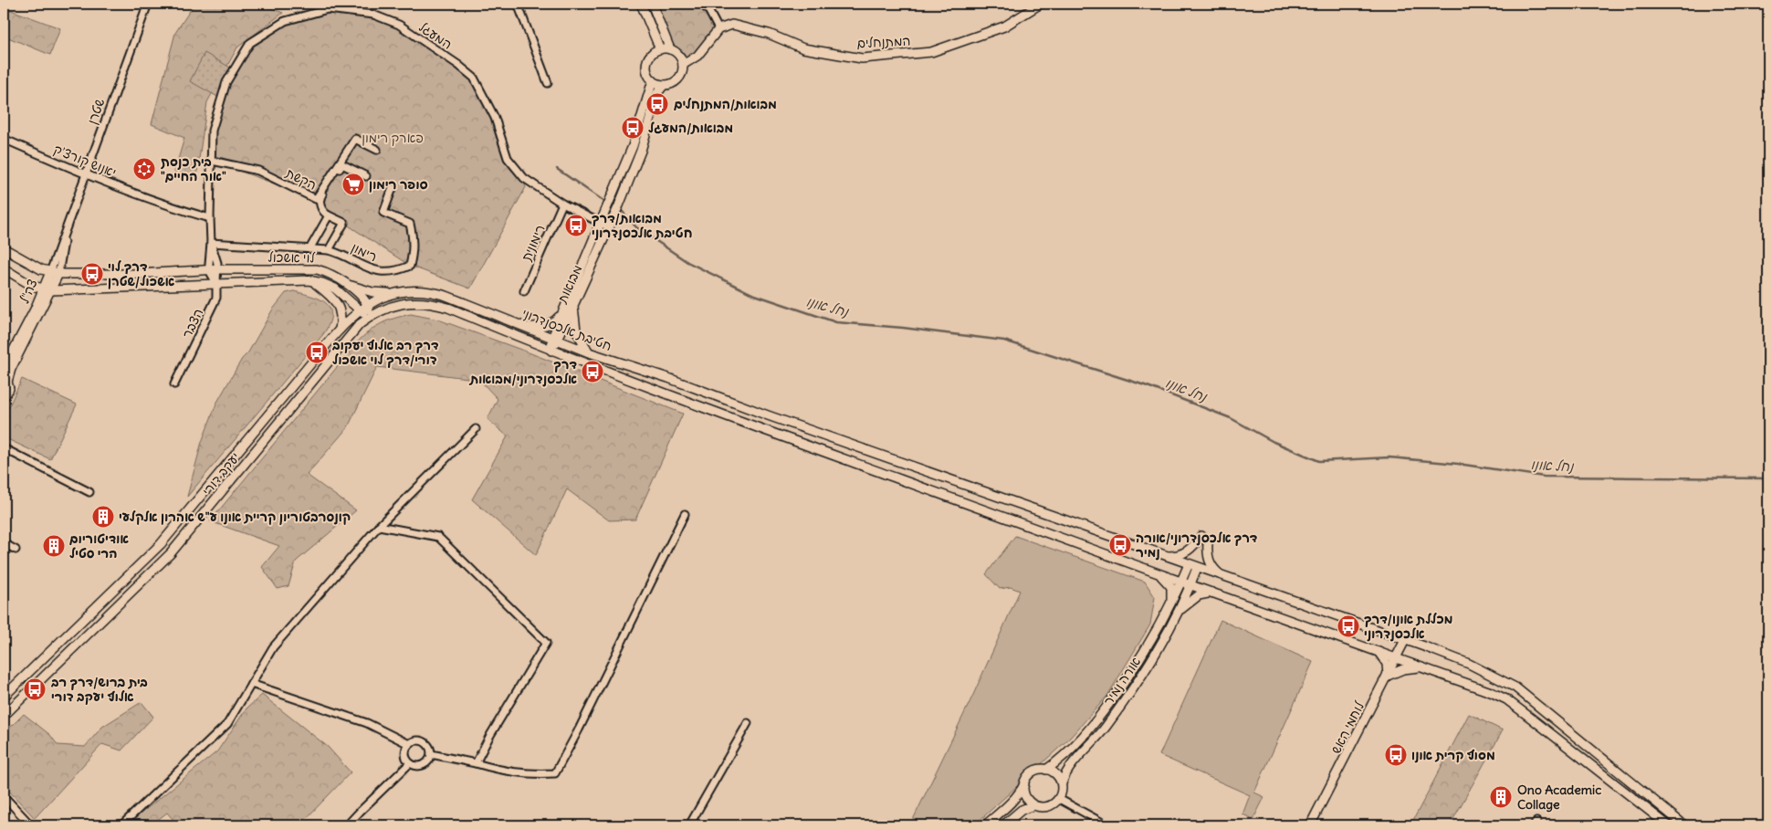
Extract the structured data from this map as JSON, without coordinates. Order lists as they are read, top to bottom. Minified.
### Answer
{"streets":{"main road":["המתנחלים","לוי אשכול","מבואות","צה\"ל","חטיבת אלכסנדרוני","יעקב דורי","אורה נמיר","לוחמי האש"],"street":["המעגל","שטרן","יאנוש קורצ'ק","הקשת","רימונית","רימון","הצבר"]},"crossings":[["המעגל","יאנוש קורצ'ק"],["המעגל","הקשת"],["המעגל","רימונית"],["המעגל","רימון"],["המעגל","לוי אשכול"],["המעגל","מבואות"],["המעגל","הצבר"],["שטרן","יאנוש קורצ'ק"],["שטרן","לוי אשכול"],["לוי אשכול","צה\"ל"],["לוי אשכול","הצבר"],["לוי אשכול","חטיבת אלכסנדרוני"],["לוי אשכול","יעקב דורי"],["מבואות","חטיבת אלכסנדרוני"],["חטיבת אלכסנדרוני","יעקב דורי"],["חטיבת אלכסנדרוני","אורה נמיר"],["חטיבת אלכסנדרוני","לוחמי האש"]],"water":["נחל אונו"],"parks":["פארק רימון"],"places":{"bus stop":["מבואות/המתנחלים","מבואות/המעגל","מבואות/דרך חטיבת אלכסנדרוני","דרך לוי אשכול/שטרן","דרך רב אלוף יעקוב דורי/דרך לוי אשכול","דרך אלכסנדרוני/מבואות","דרך אלכסנדרוני/אורה נמיר","מכללת אונו/דרך אלכסנדרוני","בית ברוש/דרך רב אלוף יעקב דורי","מסוף קרית אונו"],"synagogue":["בית כנסת \"אור החיים\""],"supermarket":["סופר רימון"],"building":["קונסרבטוריון קריית אונו ע\"ש אהרון אלקלעי","אודיטוריום הרי סטיל","Ono Academic Collage"]}}
